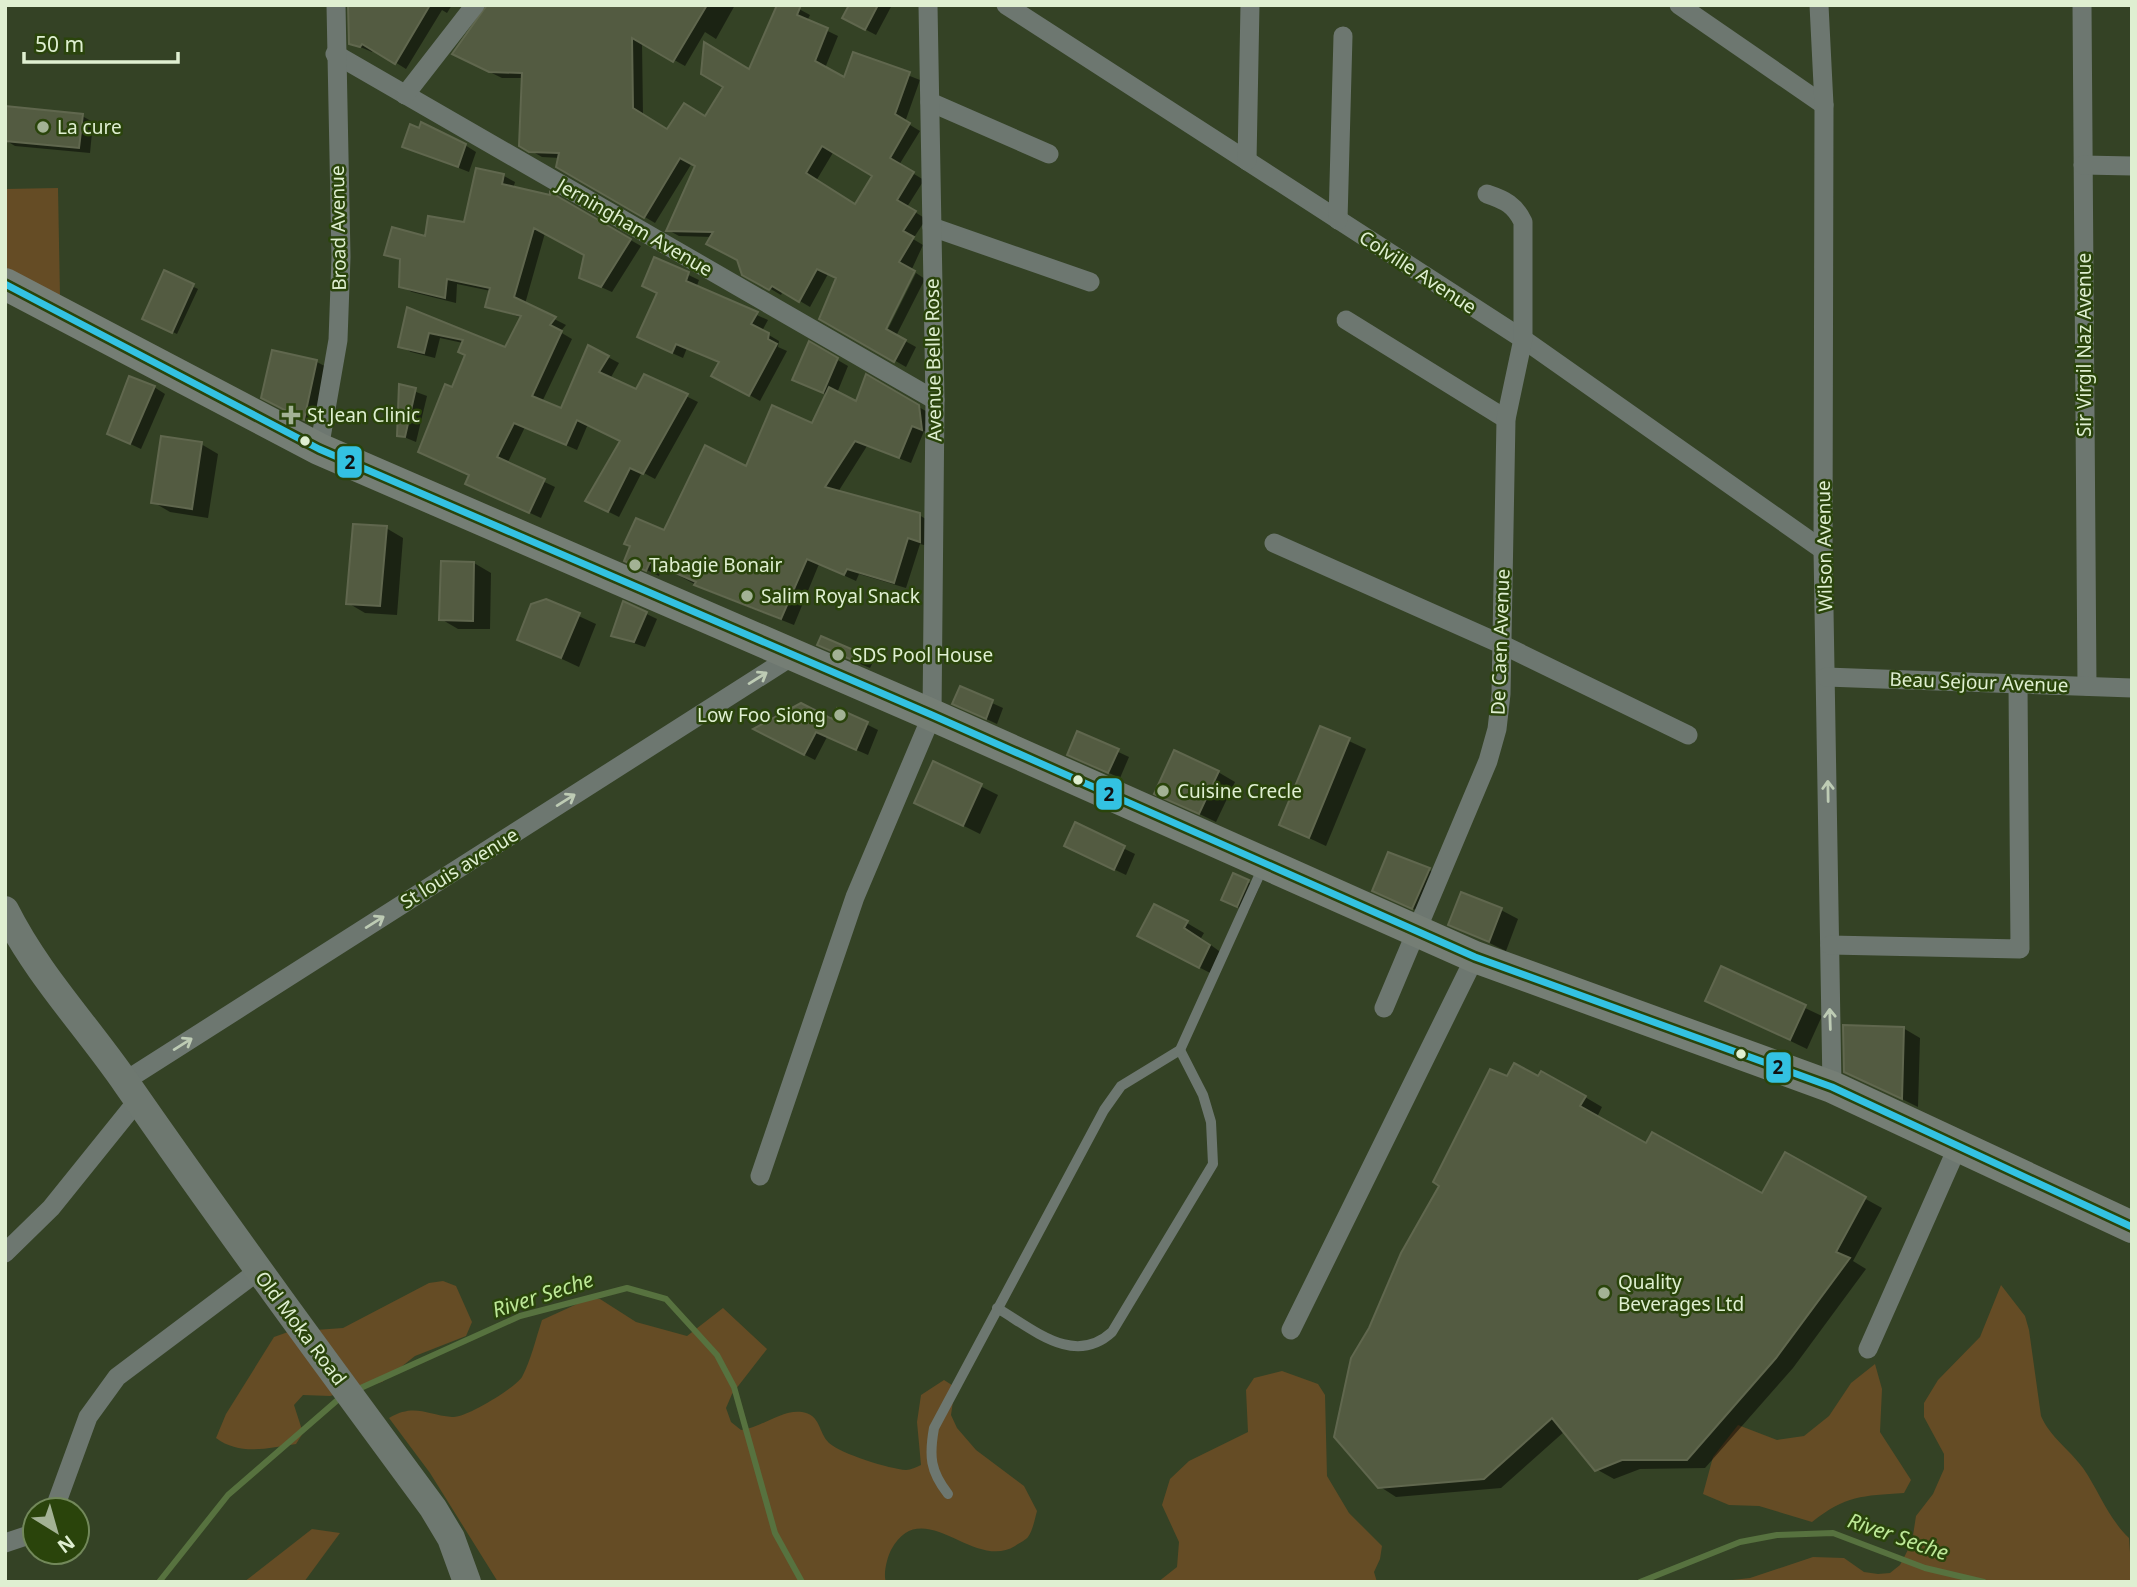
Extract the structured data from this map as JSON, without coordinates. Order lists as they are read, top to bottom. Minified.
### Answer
{"streets":{"street":["Jerningham Avenue","Broad Avenue","Colville Avenue","Sir Virgil Naz Avenue","Avenue Belle Rose","Wilson Avenue","De Caen Avenue","Beau Sejour Avenue","St louis avenue","Old Moka Road"]},"crossings":[["Jerningham Avenue","Broad Avenue"],["Jerningham Avenue","Avenue Belle Rose"],["Colville Avenue","Wilson Avenue"],["Colville Avenue","De Caen Avenue"],["Sir Virgil Naz Avenue","Beau Sejour Avenue"],["Wilson Avenue","Beau Sejour Avenue"],["St louis avenue","Old Moka Road"]],"one_way":["Wilson Avenue","St louis avenue"],"water":["River Seche"],"places":{"other":["La cure","Tabagie Bonair","Salim Royal Snack","SDS Pool House","Low Foo Siong","Cuisine Crecle","Quality Beverages Ltd"],"health":["St Jean Clinic"]},"lines":["transit line 2"],"scale_bar":"50 m","north":"bottom right"}
